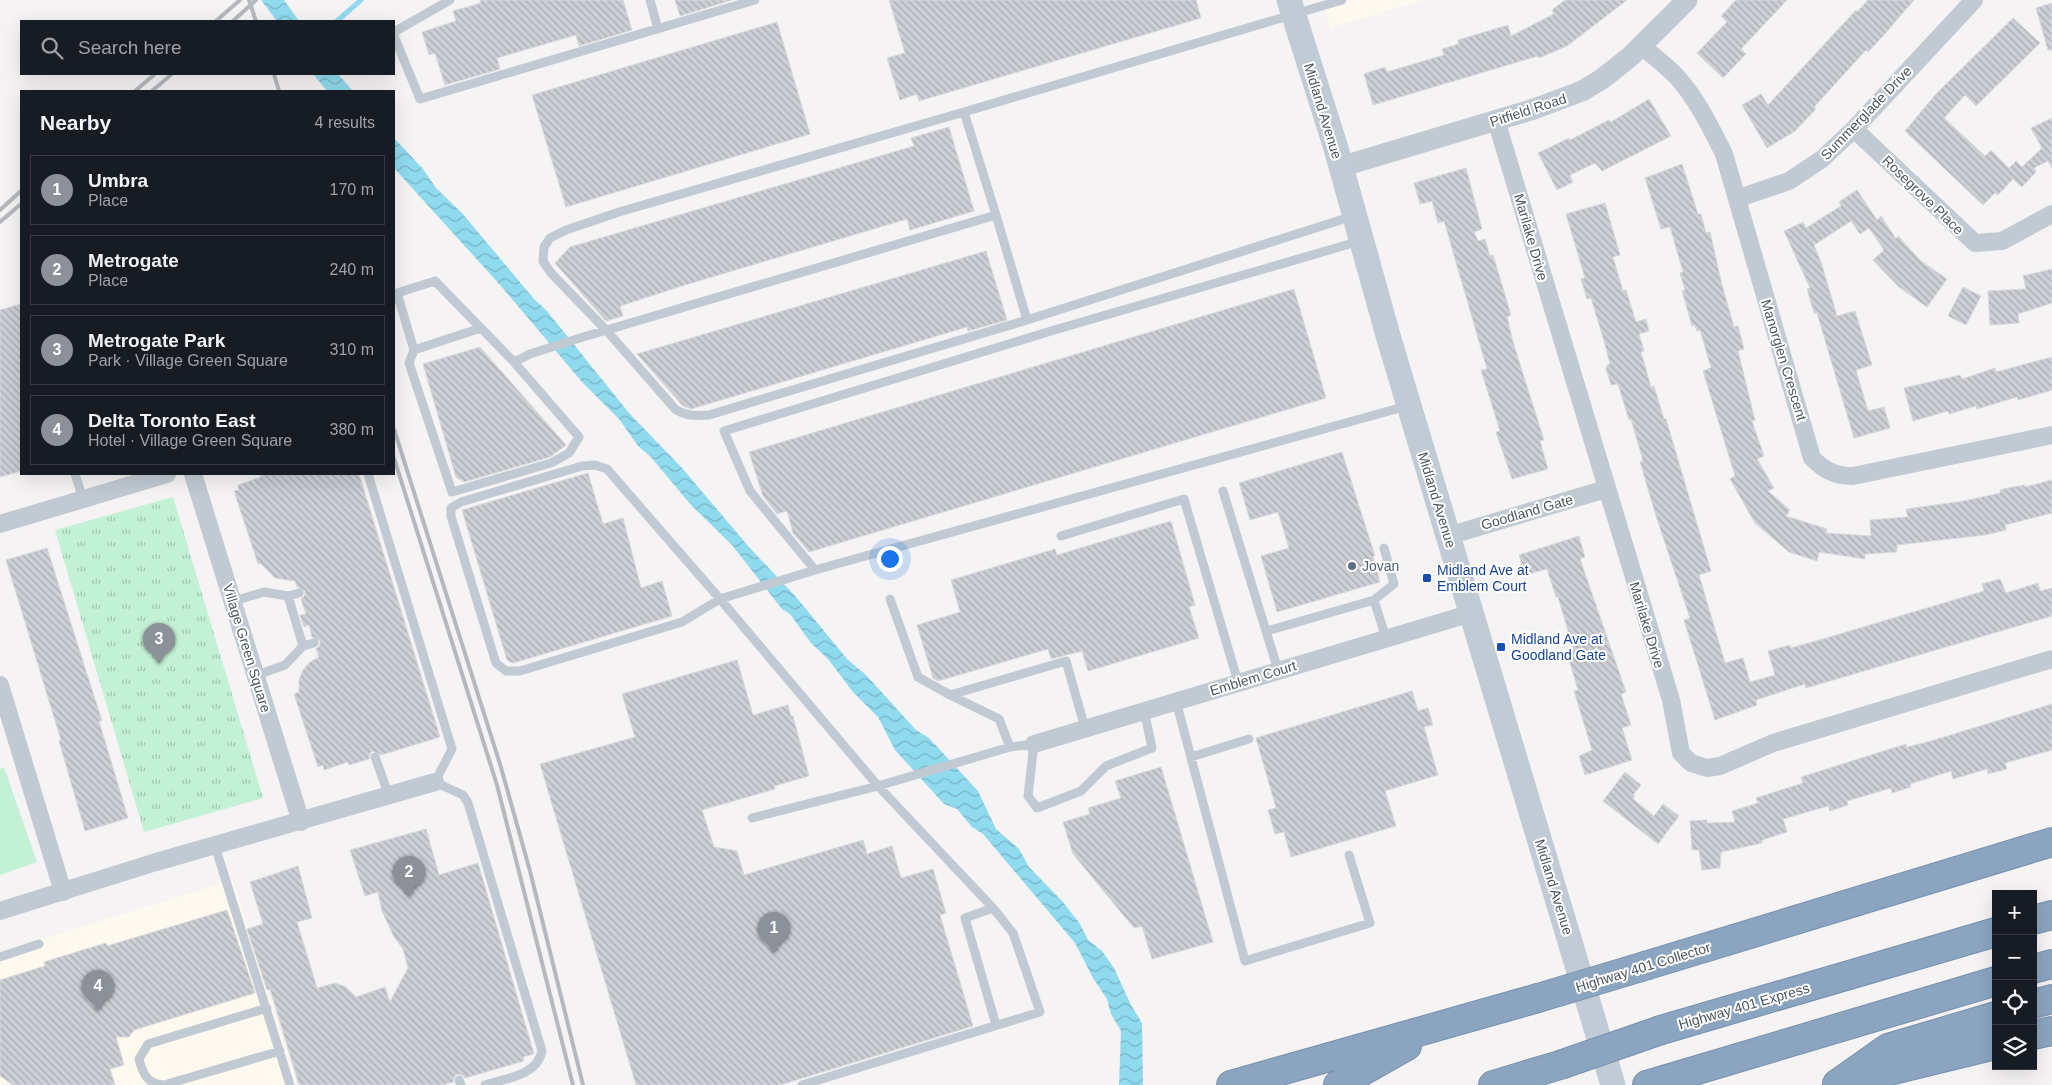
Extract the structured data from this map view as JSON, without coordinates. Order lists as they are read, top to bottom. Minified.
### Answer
{"streets":{"highway":["Highway 401 Collector","Highway 401 Express"],"main road":["Midland Avenue"],"street":["Pitfield Road","Summerglade Drive","Rosegrove Place","Marilake Drive","Manorglen Crescent","Goodland Gate","Village Green Square","Emblem Court"]},"crossings":[["Pitfield Road","Midland Avenue"],["Pitfield Road","Marilake Drive"],["Pitfield Road","Manorglen Crescent"],["Midland Avenue","Goodland Gate"],["Midland Avenue","Emblem Court"],["Summerglade Drive","Rosegrove Place"],["Summerglade Drive","Manorglen Crescent"],["Marilake Drive","Goodland Gate"]],"places":{"other":["Jovan"],"transit":["Midland Ave at Emblem Court","Midland Ave at Goodland Gate"]},"page":{"search":"Search here","heading":["Nearby","4 results"],"list":[{"mark":"1","name":"Umbra","note":"Place","value":"170 m"},{"mark":"2","name":"Metrogate","note":"Place","value":"240 m"},{"mark":"3","name":"Metrogate Park","note":"Park · Village Green Square","value":"310 m"},{"mark":"4","name":"Delta Toronto East","note":"Hotel · Village Green Square","value":"380 m"}],"pins":["3","2","1","4"],"map_buttons":["+","−"]}}
